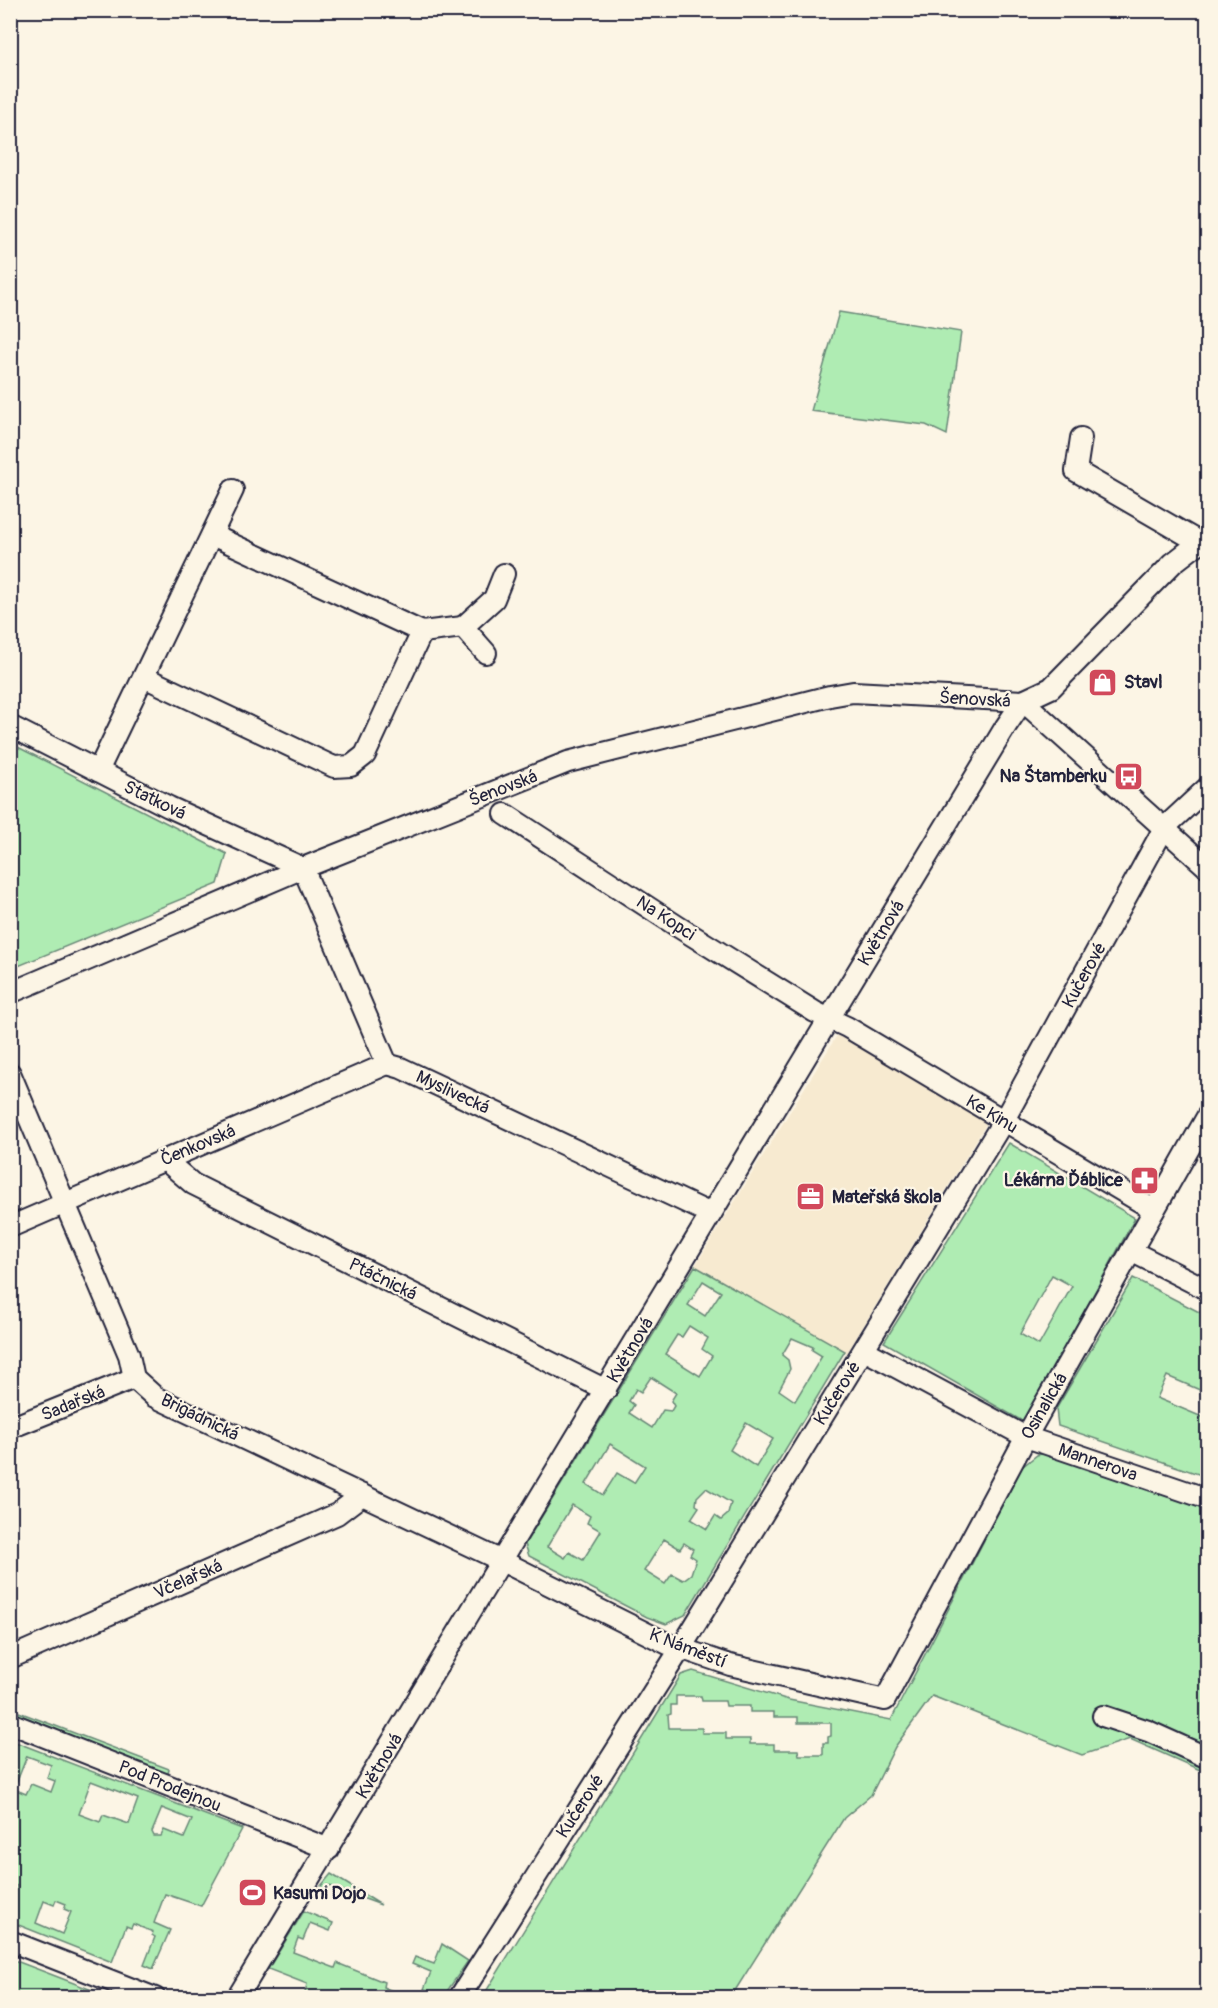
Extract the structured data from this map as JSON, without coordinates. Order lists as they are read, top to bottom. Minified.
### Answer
{"streets":{"street":["Šenovská","Statková","Na Kopci","Květnová","Kučerové","Myslivecká","Ke Kinu","Čenkovská","Ptáčnická","Sadařská","Osinalická","Brigádnická","Mannerova","Včelařská","K Náměstí","Pod Prodejnou"]},"crossings":[["Šenovská","Statková"],["Šenovská","Květnová"],["Na Kopci","Květnová"],["Na Kopci","Ke Kinu"],["Květnová","Myslivecká"],["Květnová","Ke Kinu"],["Květnová","Ptáčnická"],["Květnová","Brigádnická"],["Květnová","K Náměstí"],["Květnová","Pod Prodejnou"],["Kučerové","Ke Kinu"],["Kučerové","Mannerova"],["Kučerové","K Náměstí"],["Myslivecká","Čenkovská"],["Ke Kinu","Osinalická"],["Čenkovská","Ptáčnická"],["Sadařská","Brigádnická"],["Osinalická","Mannerova"],["Osinalická","K Náměstí"],["Brigádnická","Včelařská"],["Brigádnická","K Náměstí"]],"places":{"shop":["Stavl"],"bus stop":["Na Štamberku"],"pharmacy":["Lékárna Ďáblice"],"office":["Mateřská škola"],"sports":["Kasumi Dojo"]}}
